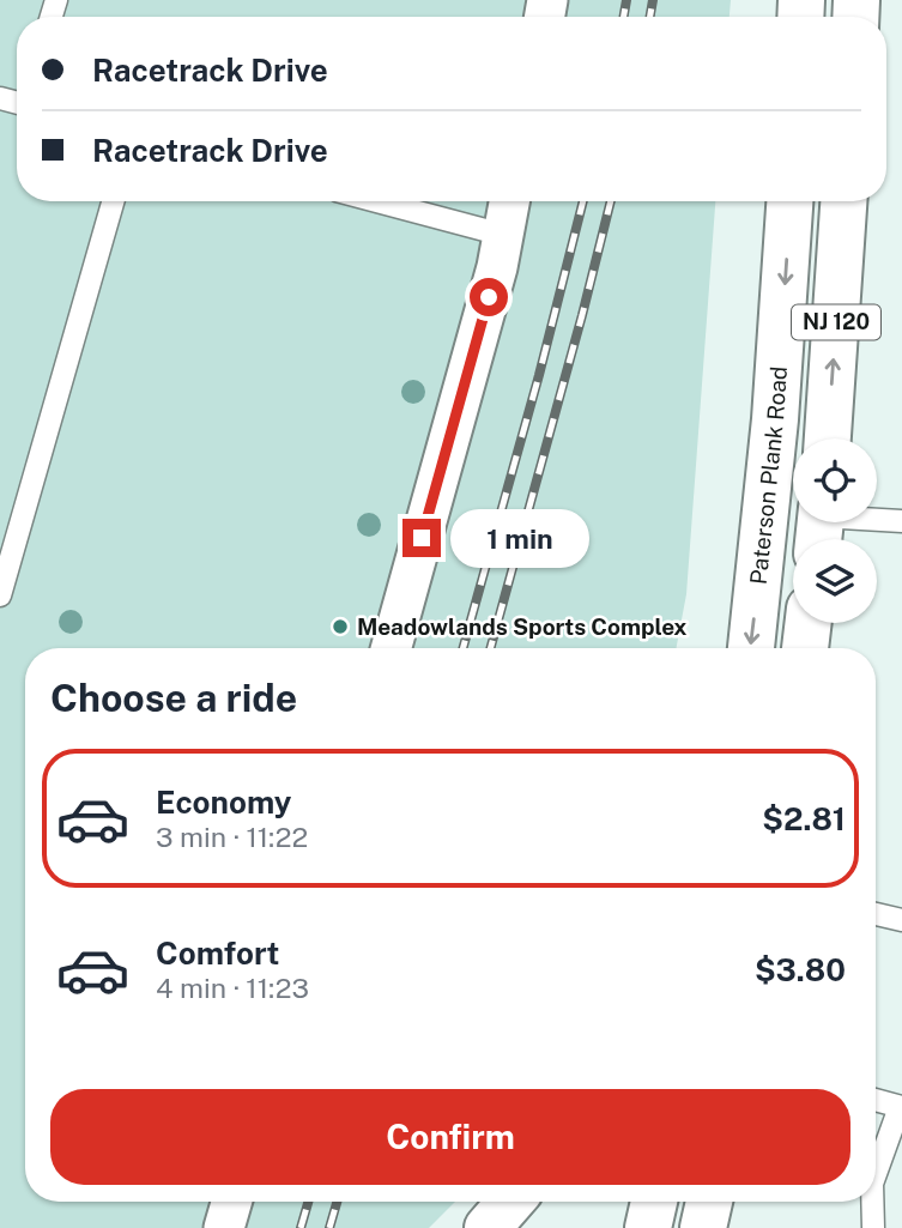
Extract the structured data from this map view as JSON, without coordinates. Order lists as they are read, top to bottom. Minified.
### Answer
{"streets":{"main road":["NJ 120","Paterson Plank Road"]},"places":["Meadowlands Sports Complex"],"page":{"banner":["Racetrack Drive","Racetrack Drive"],"bubble":"1 min","heading":"Choose a ride","list":[{"name":"Economy","note":"3 min · 11:22","value":"$2.81"},{"name":"Comfort","note":"4 min · 11:23","value":"$3.80"}],"buttons":"Confirm"}}
